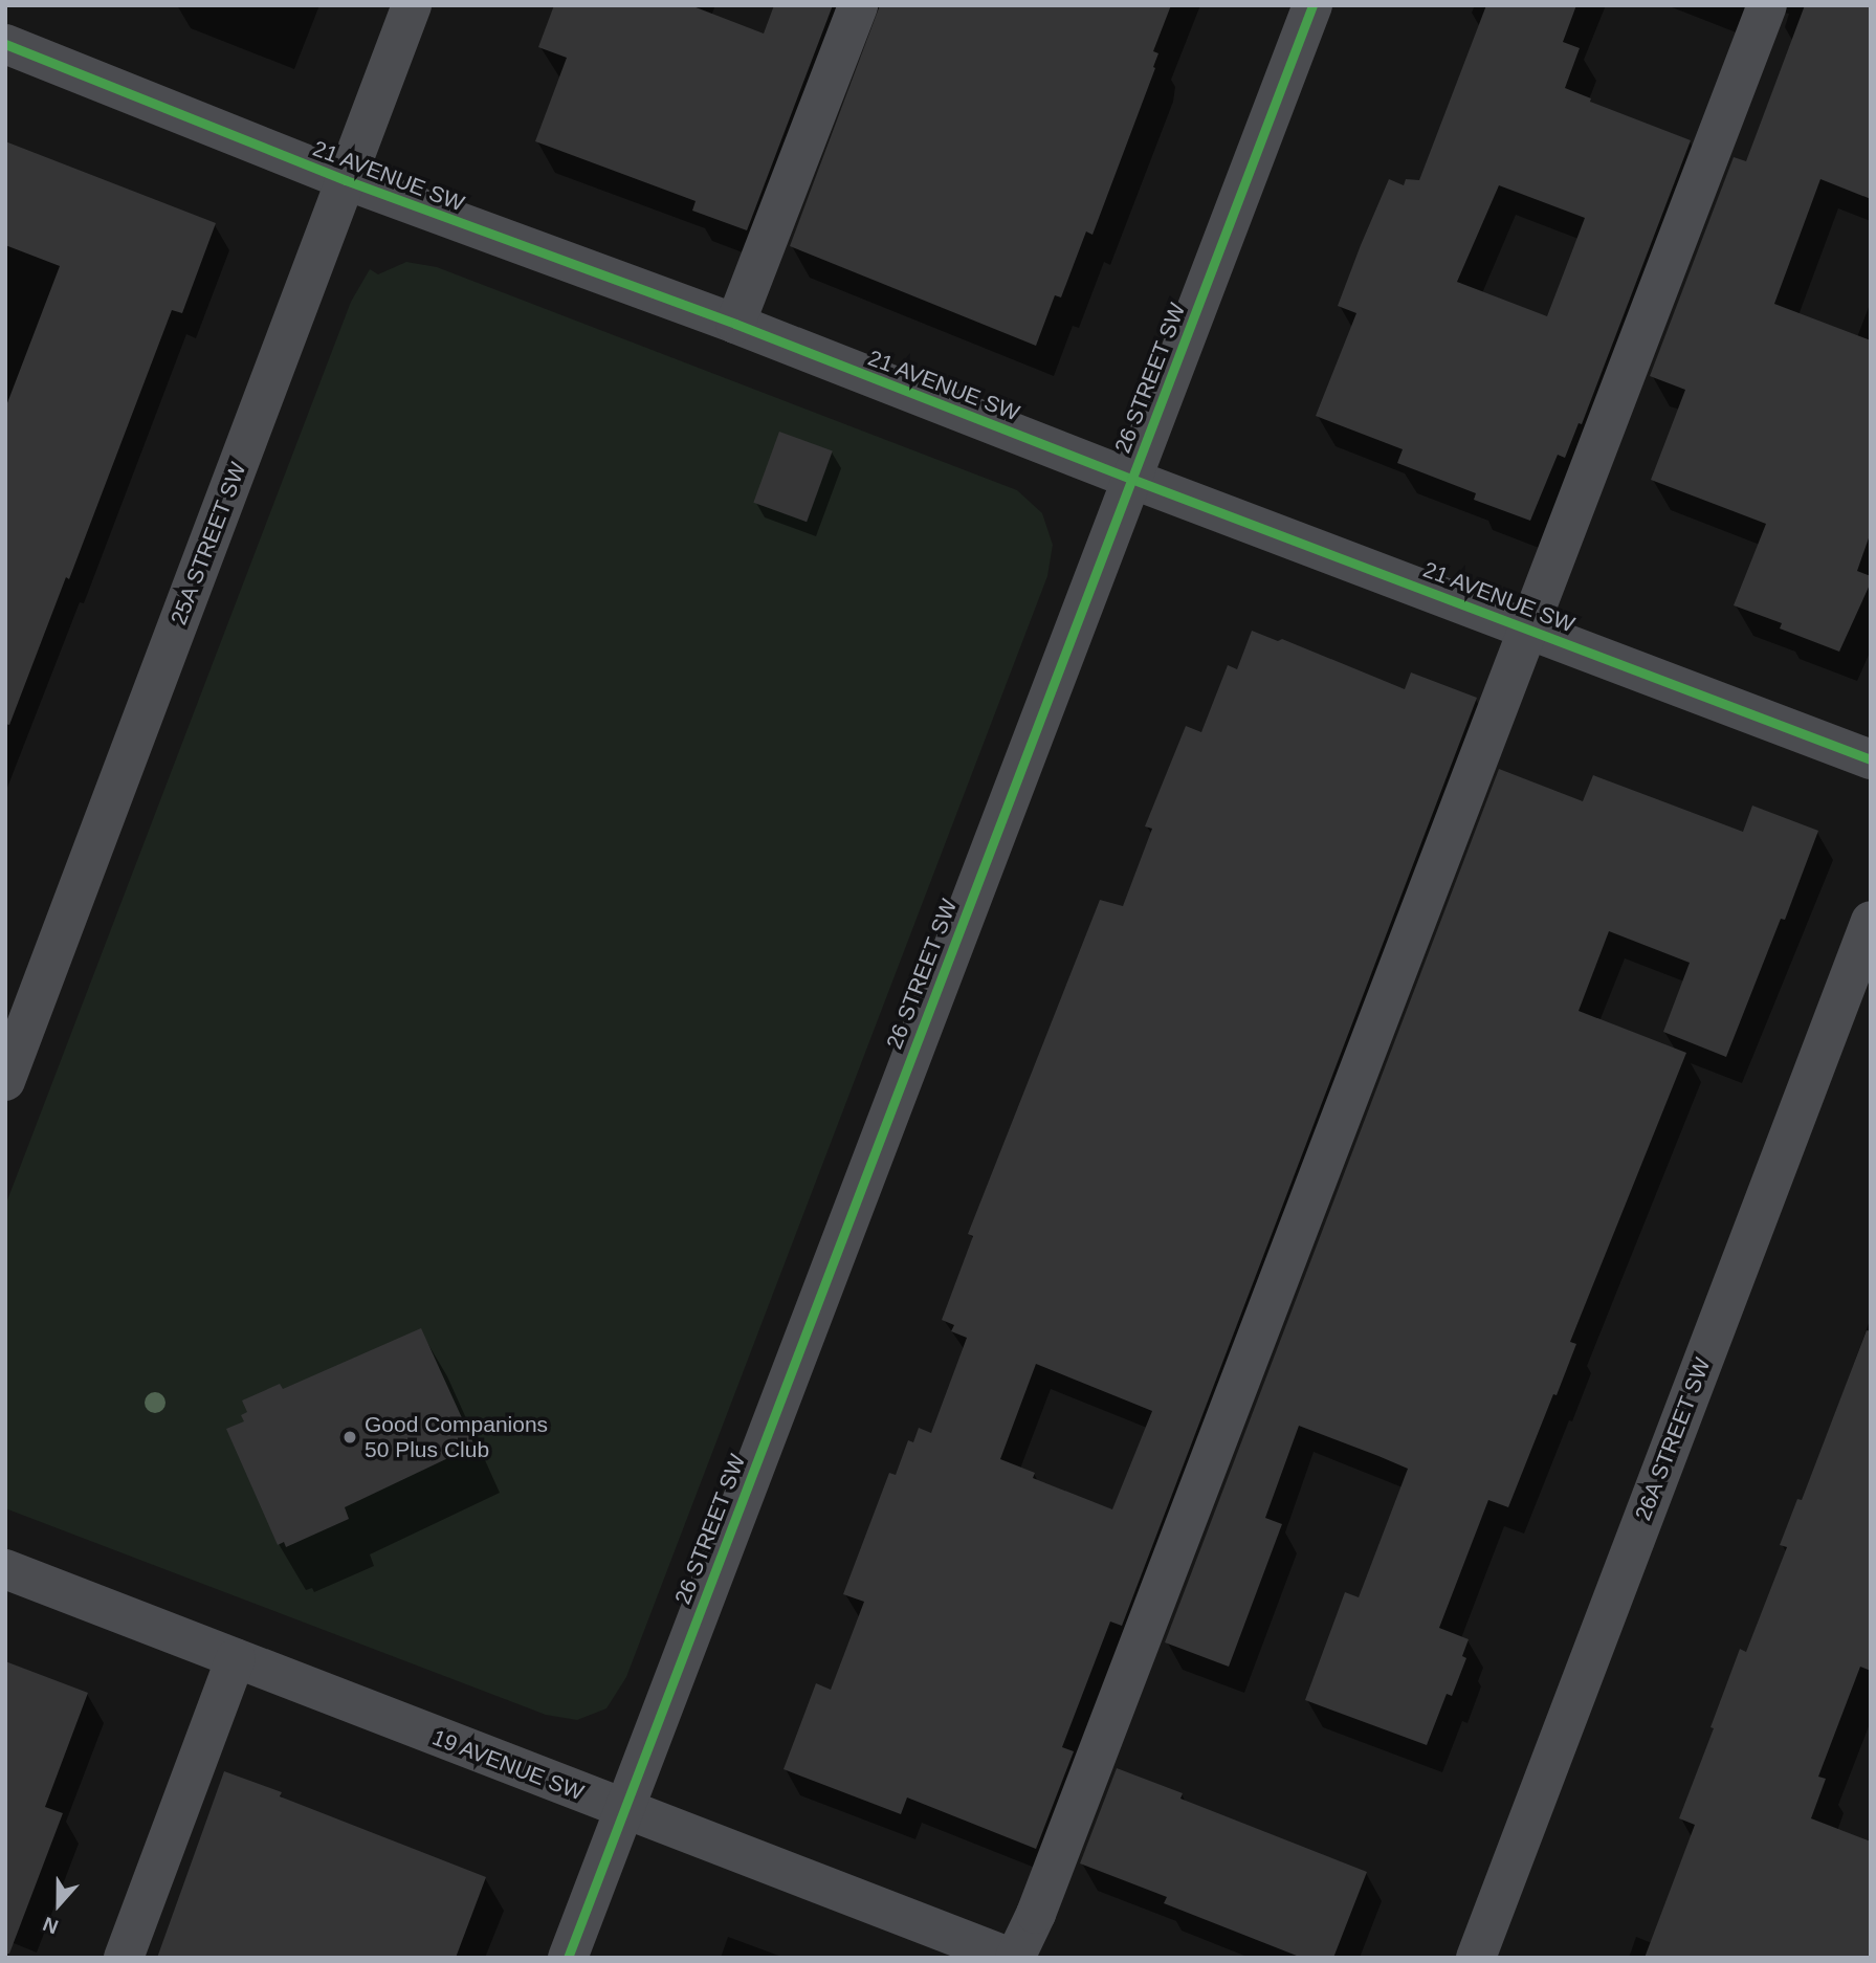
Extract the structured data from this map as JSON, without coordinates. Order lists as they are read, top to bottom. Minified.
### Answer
{"streets":{"street":["21 AVENUE SW","26 STREET SW","25A STREET SW","26A STREET SW","19 AVENUE SW"]},"crossings":[["21 AVENUE SW","26 STREET SW"],["21 AVENUE SW","25A STREET SW"],["26 STREET SW","19 AVENUE SW"]],"places":["Good Companions 50 Plus Club"],"north":"bottom"}
